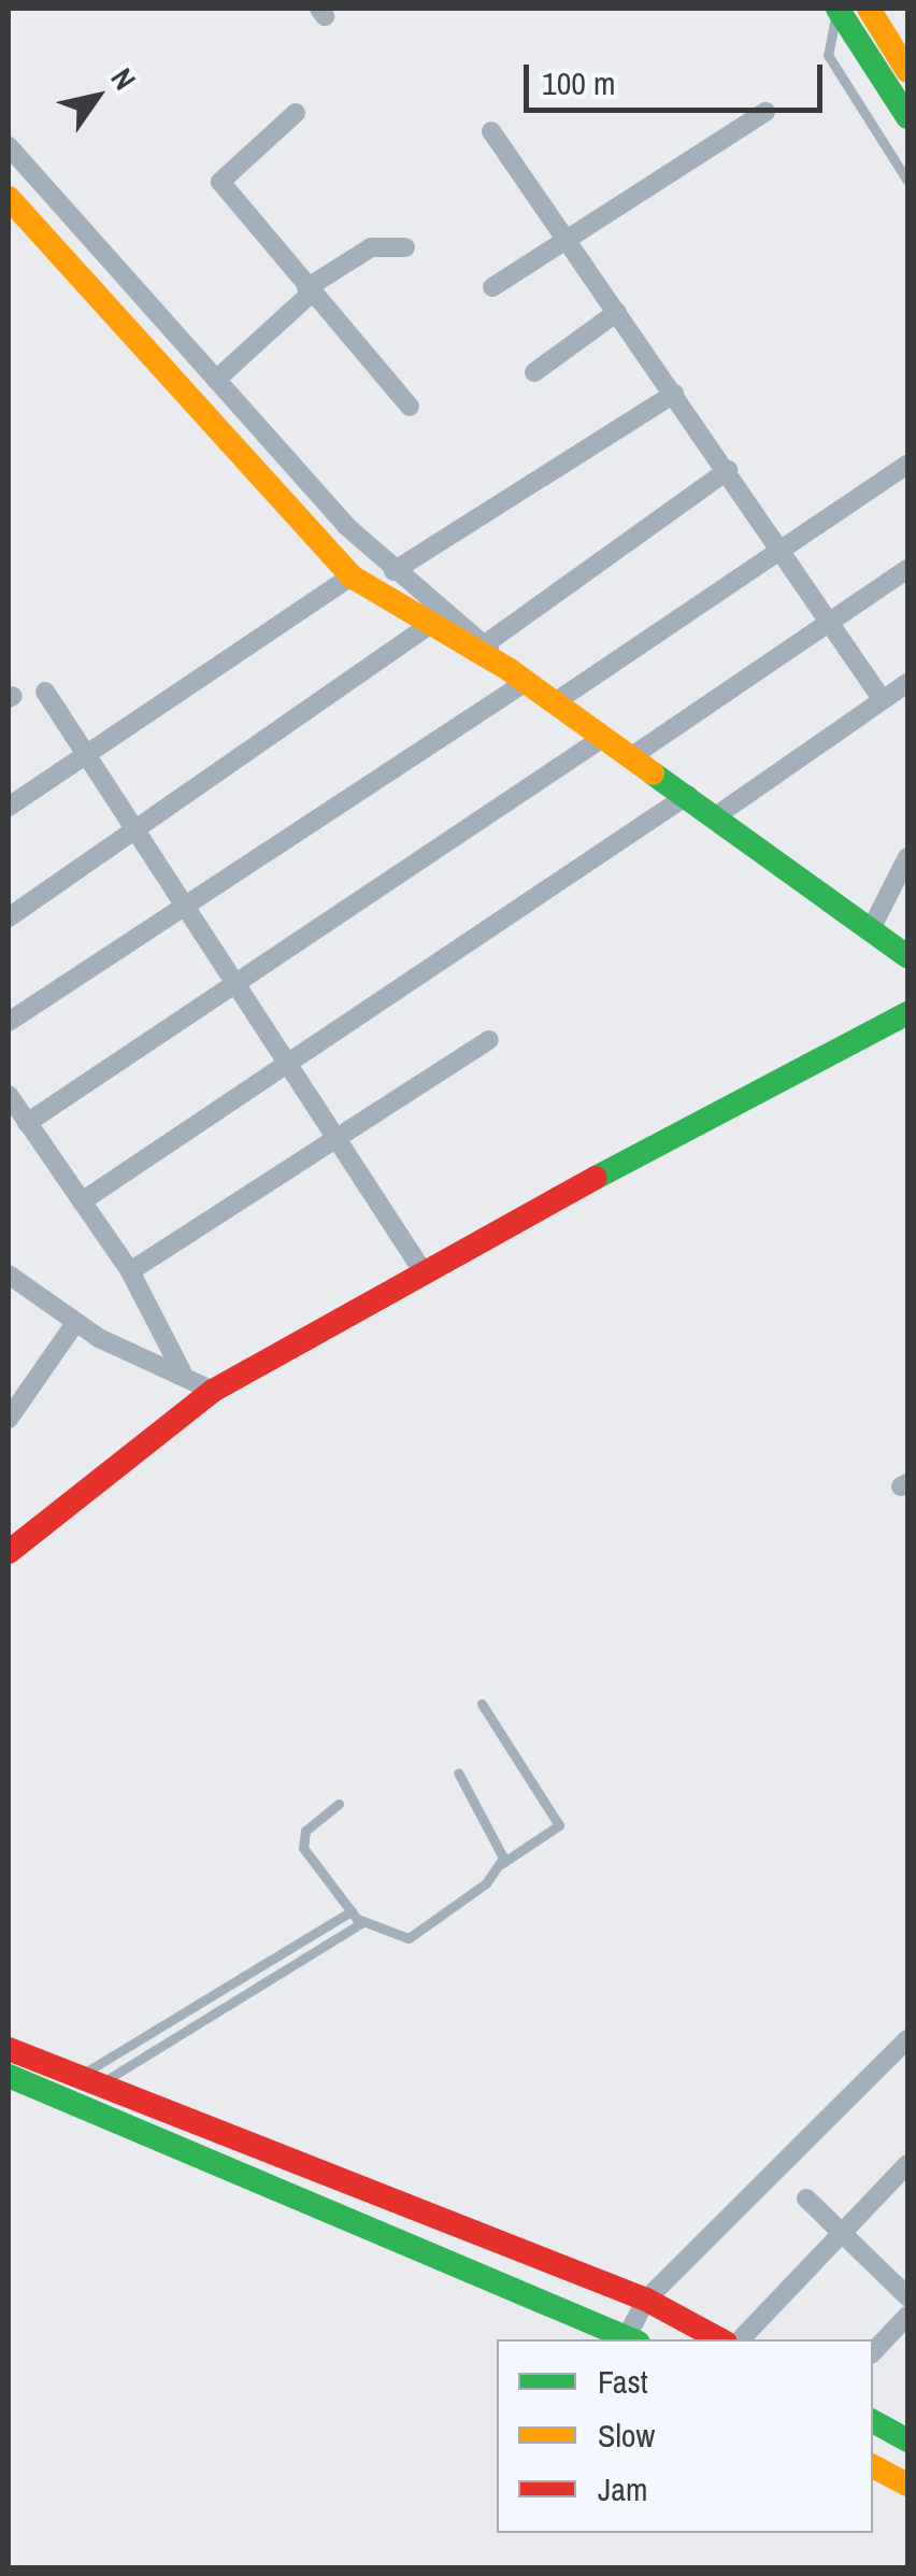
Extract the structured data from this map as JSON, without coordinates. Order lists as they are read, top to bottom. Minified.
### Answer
{"legend":["Fast","Slow","Jam"],"scale_bar":"100 m","north":"top right"}
